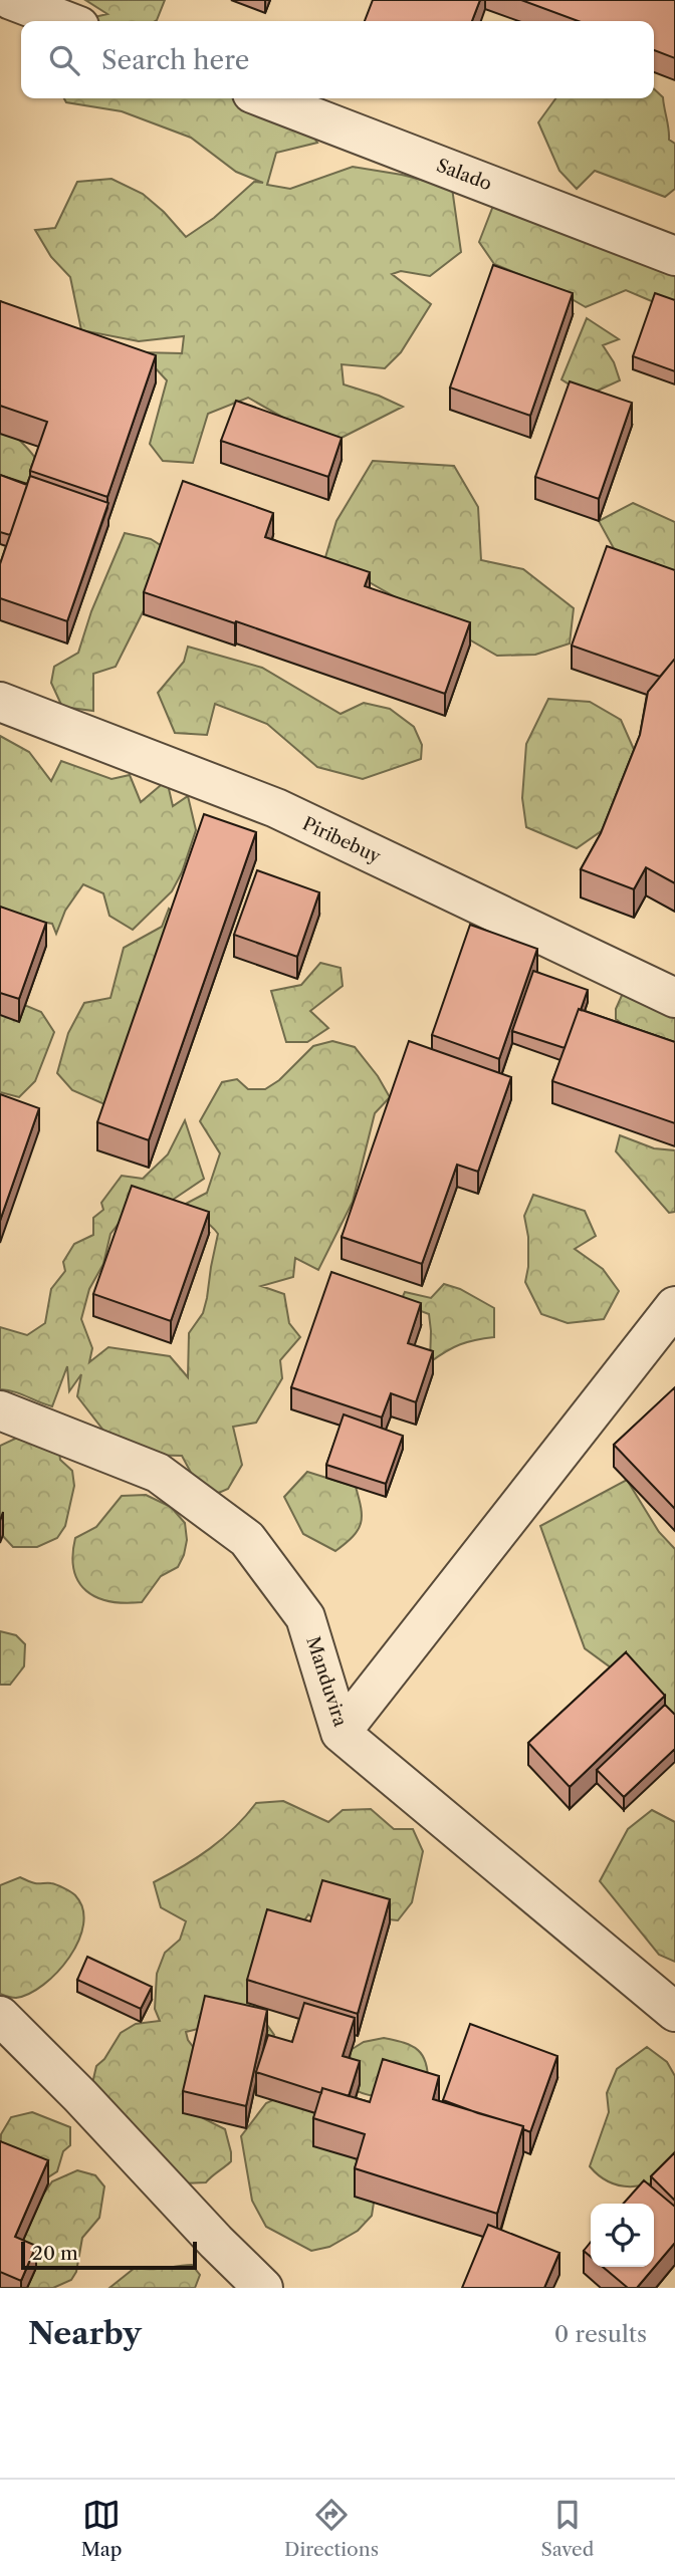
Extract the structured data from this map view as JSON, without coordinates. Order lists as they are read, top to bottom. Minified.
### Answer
{"streets":{"street":["Salado","Piribebuy","Manduvira"]},"scale_bar":"20 m","page":{"search":"Search here","scale":"20 m","heading":["Nearby","0 results"],"nav":["Map","Directions","Saved"]}}
